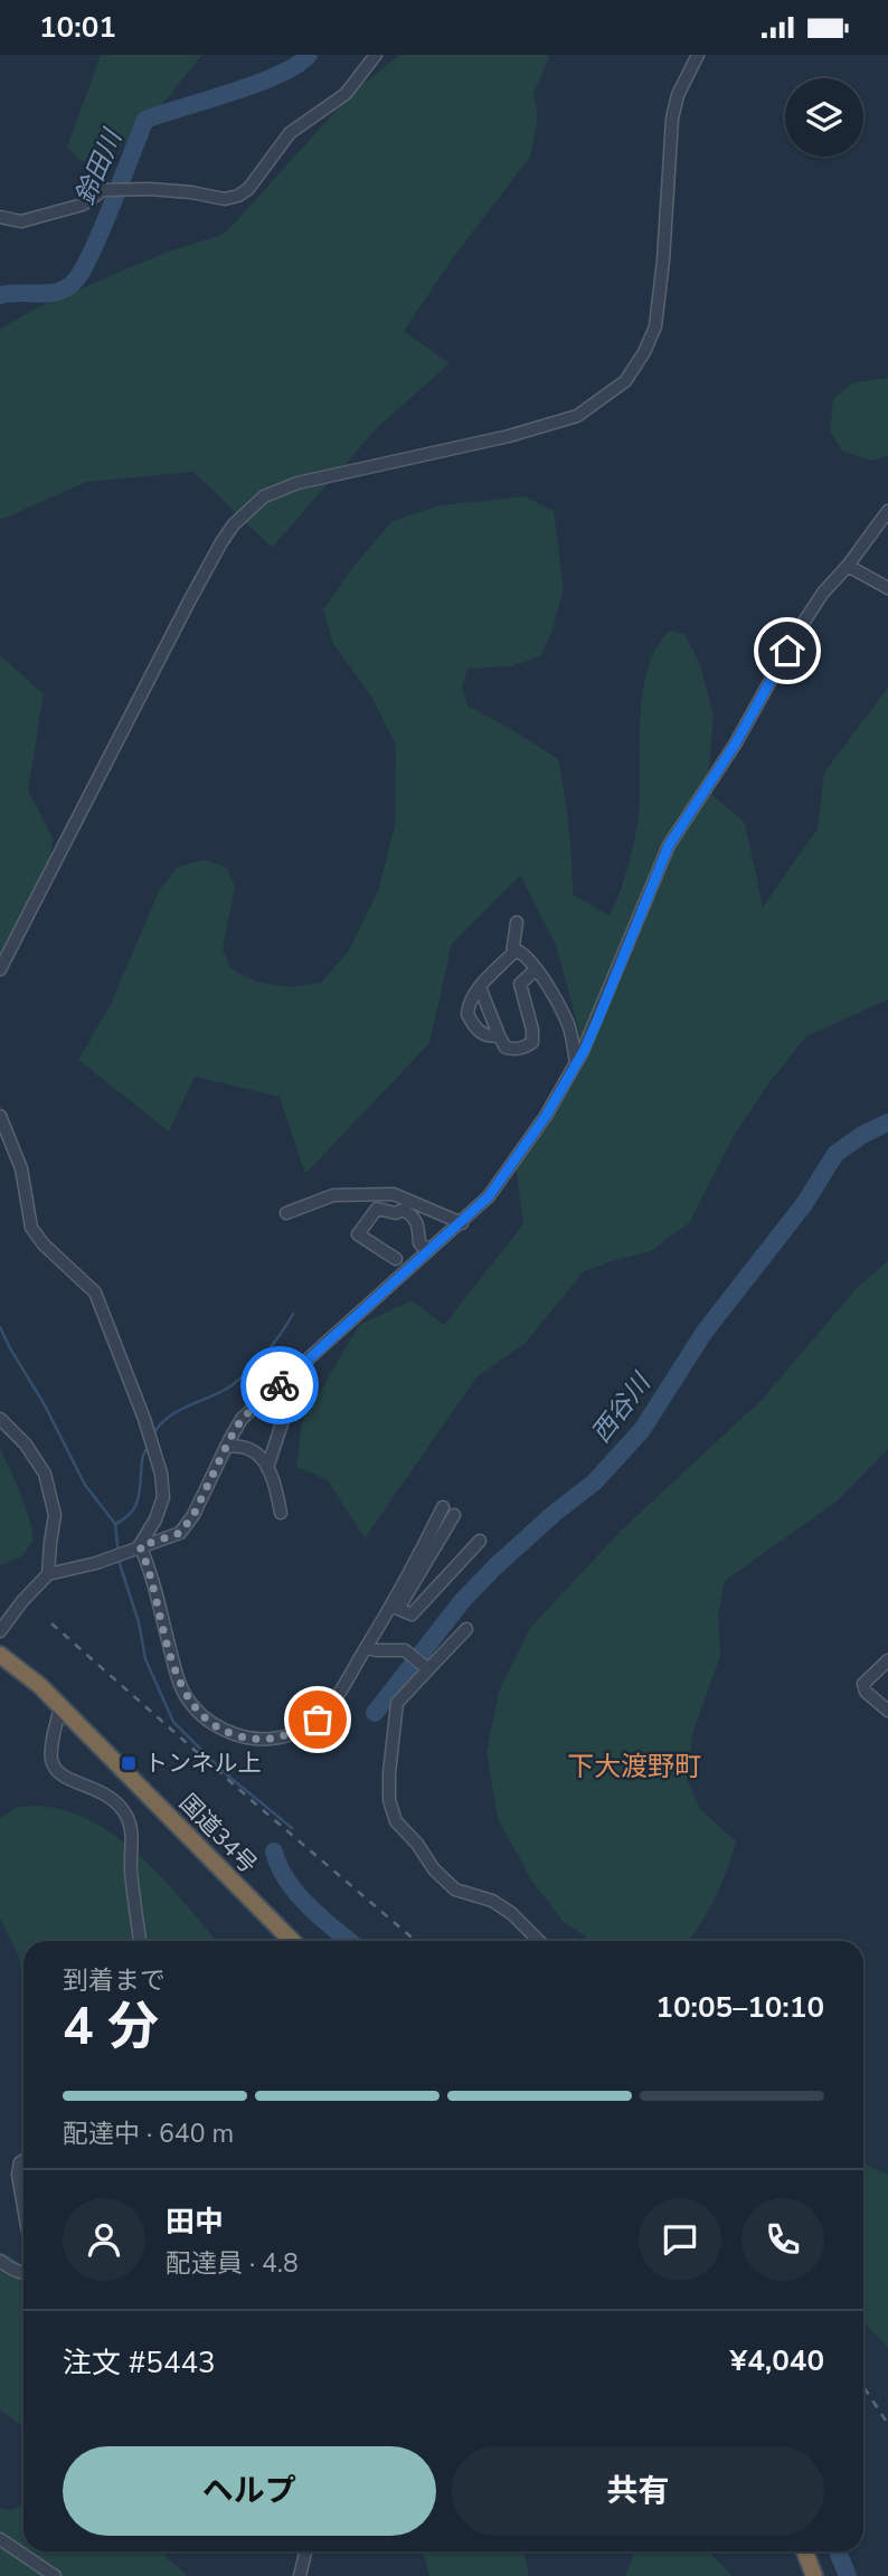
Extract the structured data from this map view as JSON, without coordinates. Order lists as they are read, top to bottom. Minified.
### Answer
{"streets":{"highway":["国道34号"]},"districts":["下大渡野町"],"water":["鈴田川","西谷川"],"places":{"transit":["トンネル上"]},"page":{"status":"10:01","heading":["4 分","到着まで","10:05–10:10"],"panel":["田中","配達員 · 4.8","注文 #5443","¥4,040"],"bar":"配達中 · 640 m","buttons":["ヘルプ","共有"]}}
